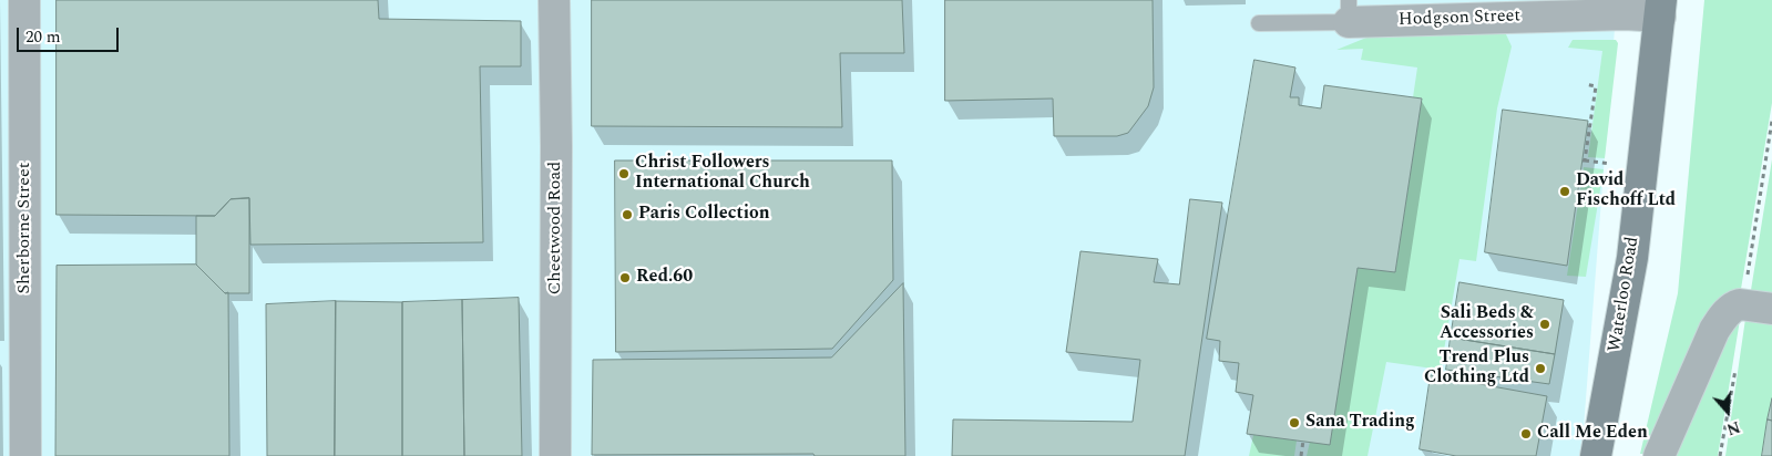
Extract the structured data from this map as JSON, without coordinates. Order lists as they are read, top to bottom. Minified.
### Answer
{"streets":{"main road":["Waterloo Road"],"street":["Hodgson Street","Sherborne Street","Cheetwood Road"]},"crossings":[["Hodgson Street","Waterloo Road"]],"places":["Christ Followers International Church","David Fischoff Ltd","Paris Collection","Red.60","Sali Beds & Accessories","Trend Plus Clothing Ltd","Sana Trading","Call Me Eden"],"scale_bar":"20 m","north":"bottom"}
